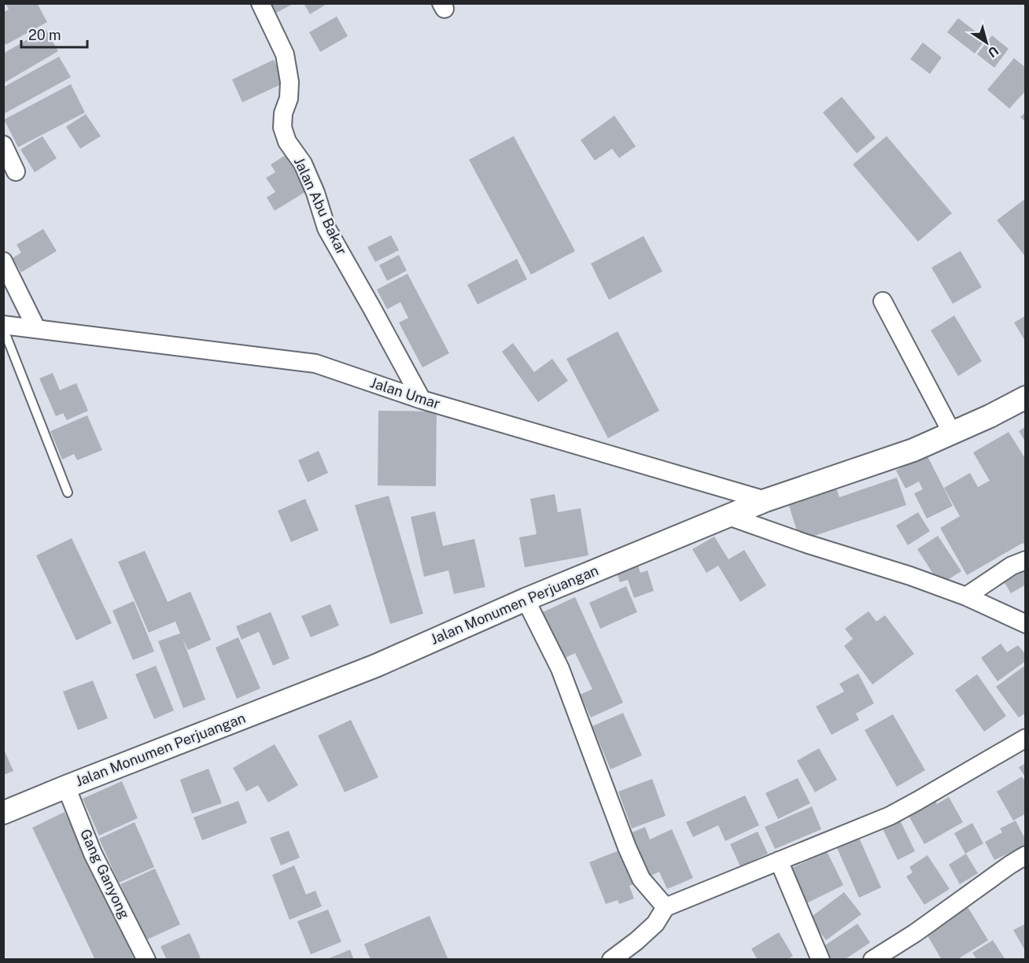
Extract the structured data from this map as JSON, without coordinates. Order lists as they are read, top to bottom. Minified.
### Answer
{"streets":{"street":["Jalan Abu Bakar","Jalan Umar","Jalan Monumen Perjuangan","Gang Ganyong"]},"crossings":[["Jalan Abu Bakar","Jalan Umar"],["Jalan Umar","Jalan Monumen Perjuangan"],["Jalan Monumen Perjuangan","Gang Ganyong"]],"scale_bar":"20 m","north":"bottom right"}
